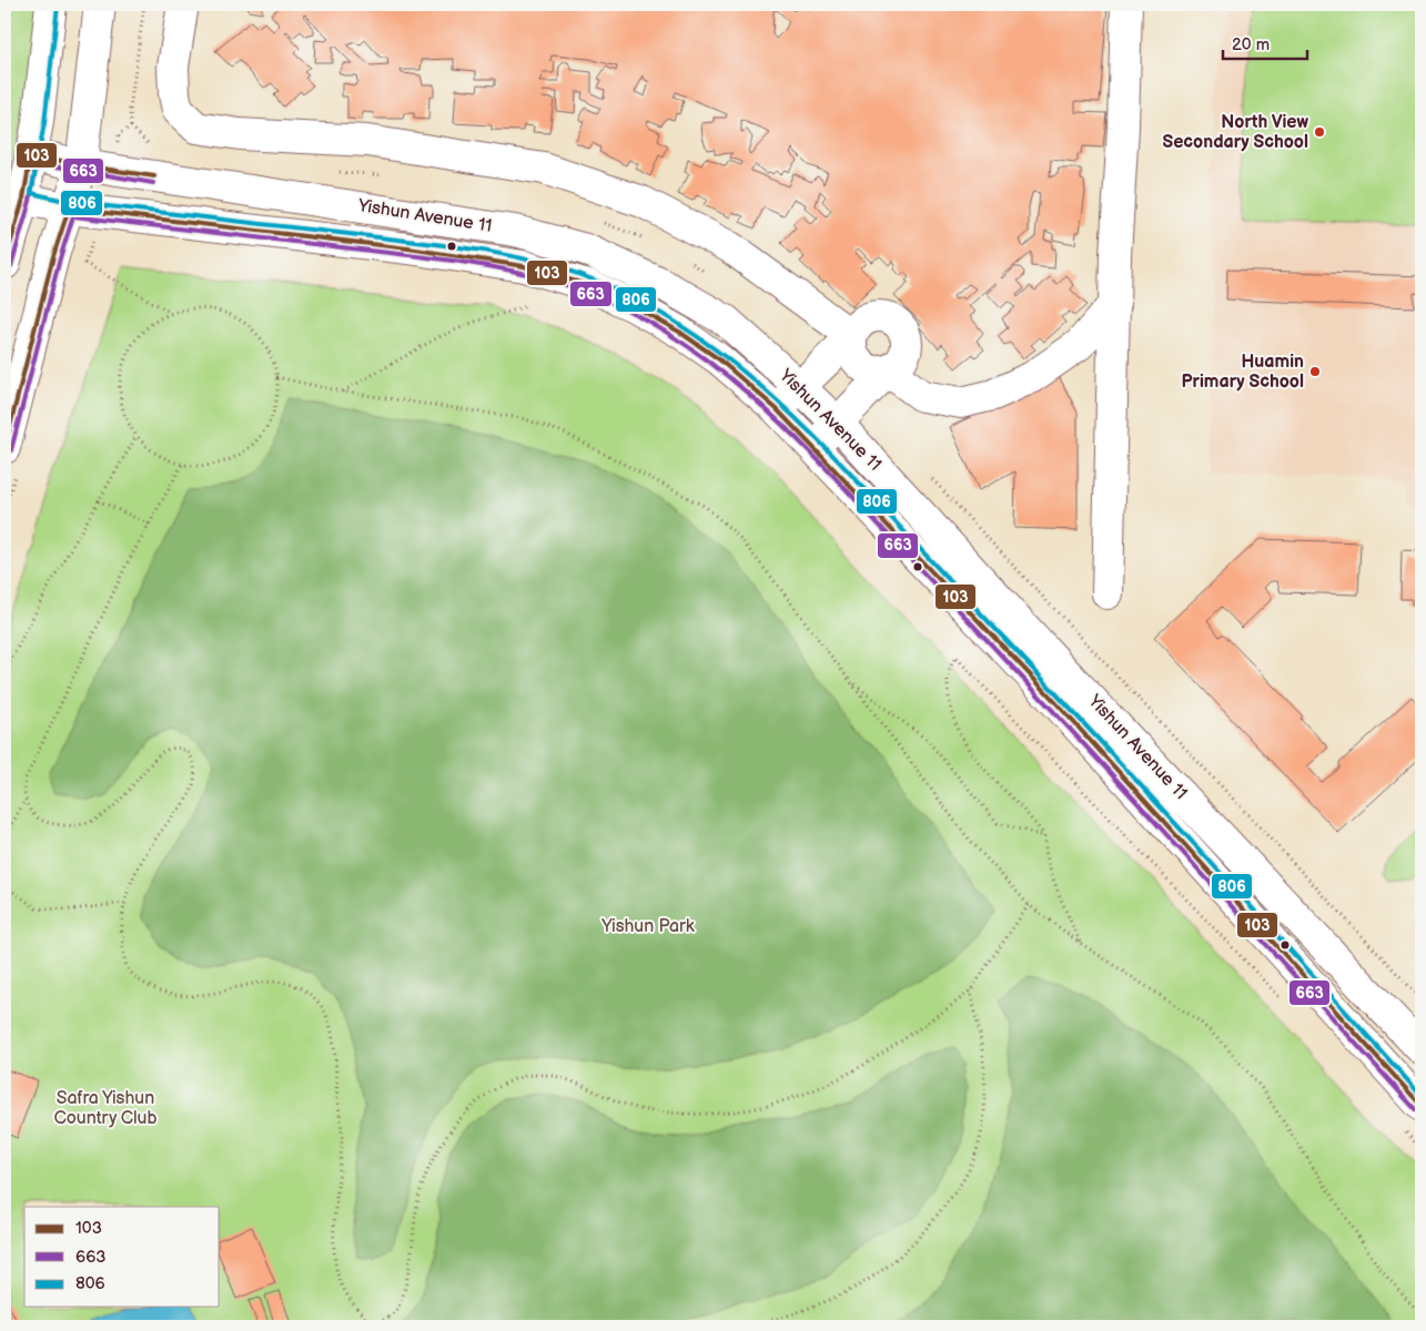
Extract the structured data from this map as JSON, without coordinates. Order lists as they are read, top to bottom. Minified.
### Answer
{"streets":{"street":["Yishun Avenue 11"]},"parks":["Yishun Park","Safra Yishun Country Club"],"places":["North View Secondary School","Huamin Primary School"],"lines":["transit line 806","transit line 103","transit line 663"],"legend":["103","663","806"],"scale_bar":"20 m"}
